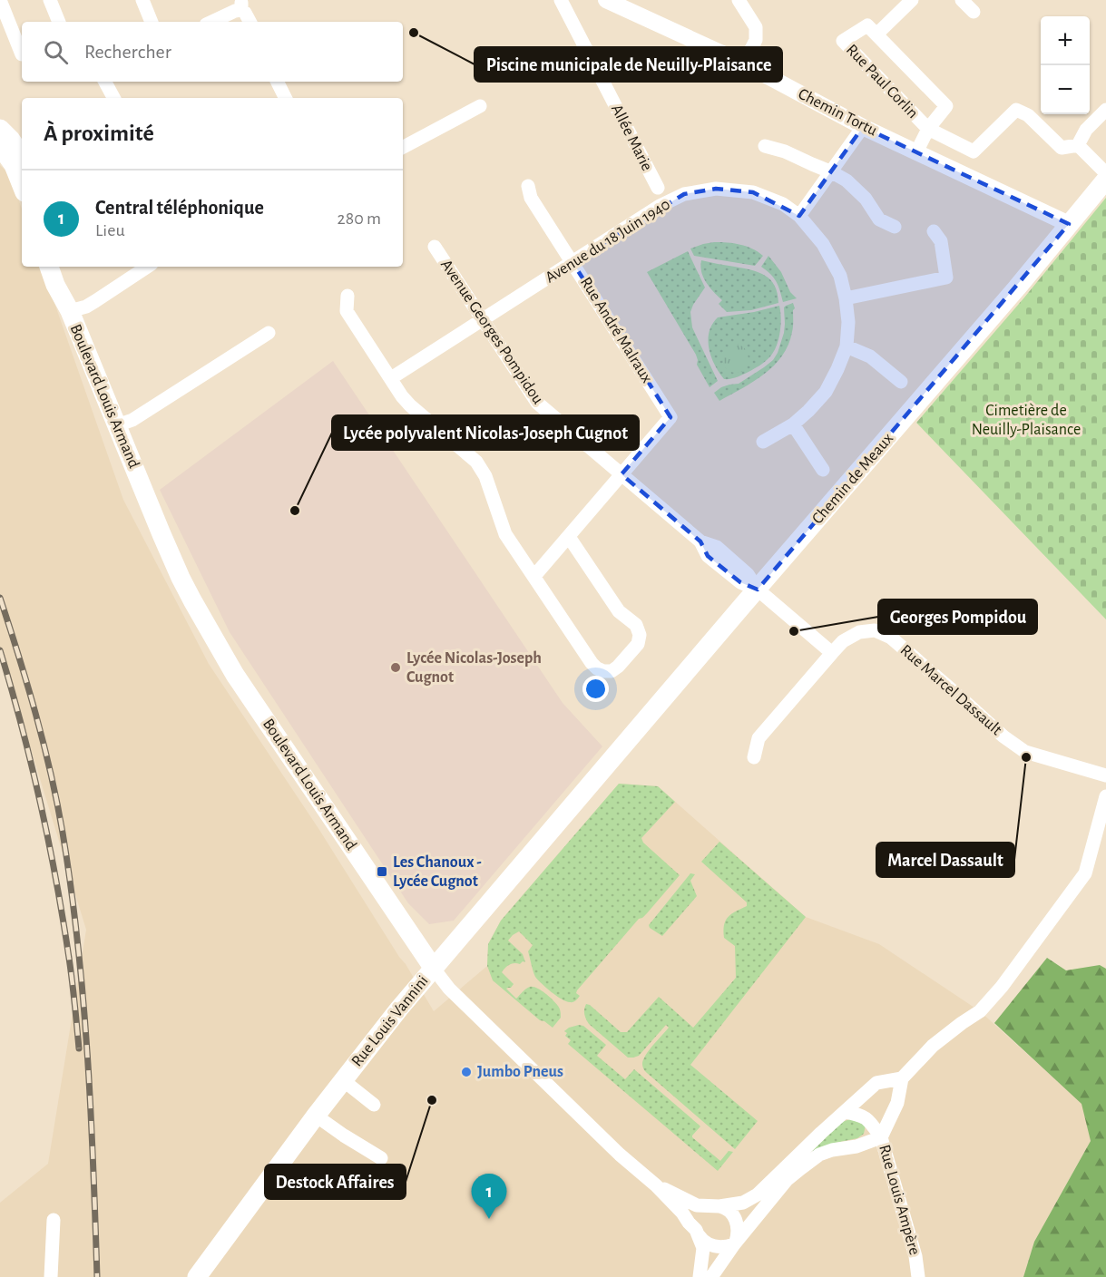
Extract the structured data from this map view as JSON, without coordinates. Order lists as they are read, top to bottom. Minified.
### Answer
{"streets":{"main road":["Boulevard Louis Armand","Chemin de Meaux","Rue Louis Vannini"],"street":["Rue Paul Corlin","Chemin Tortu","Allée Marie","Avenue du 18 Juin 1940","Rue André Malraux","Avenue Georges Pompidou","Rue Marcel Dassault","Rue Louis Ampère"]},"crossings":[["Rue Paul Corlin","Chemin Tortu"],["Chemin Tortu","Chemin de Meaux"],["Avenue du 18 Juin 1940","Rue André Malraux"],["Avenue du 18 Juin 1940","Avenue Georges Pompidou"],["Rue André Malraux","Avenue Georges Pompidou"],["Avenue Georges Pompidou","Chemin de Meaux"],["Boulevard Louis Armand","Rue Louis Vannini"],["Boulevard Louis Armand","Rue Louis Ampère"],["Chemin de Meaux","Rue Louis Vannini"]],"parks":["Cimetière de Neuilly-Plaisance"],"places":{"other":["Piscine municipale de Neuilly-Plaisance","Lycée polyvalent Nicolas-Joseph Cugnot","Georges Pompidou","Lycée Nicolas-Joseph Cugnot","Marcel Dassault","Jumbo Pneus","Destock Affaires"],"transit":["Les Chanoux - Lycée Cugnot"]},"page":{"map_buttons":["+","−"],"search":"Rechercher","heading":"À proximité","list":[{"mark":"1","name":"Central téléphonique","note":"Lieu","value":"280 m"}],"pins":"1"}}
